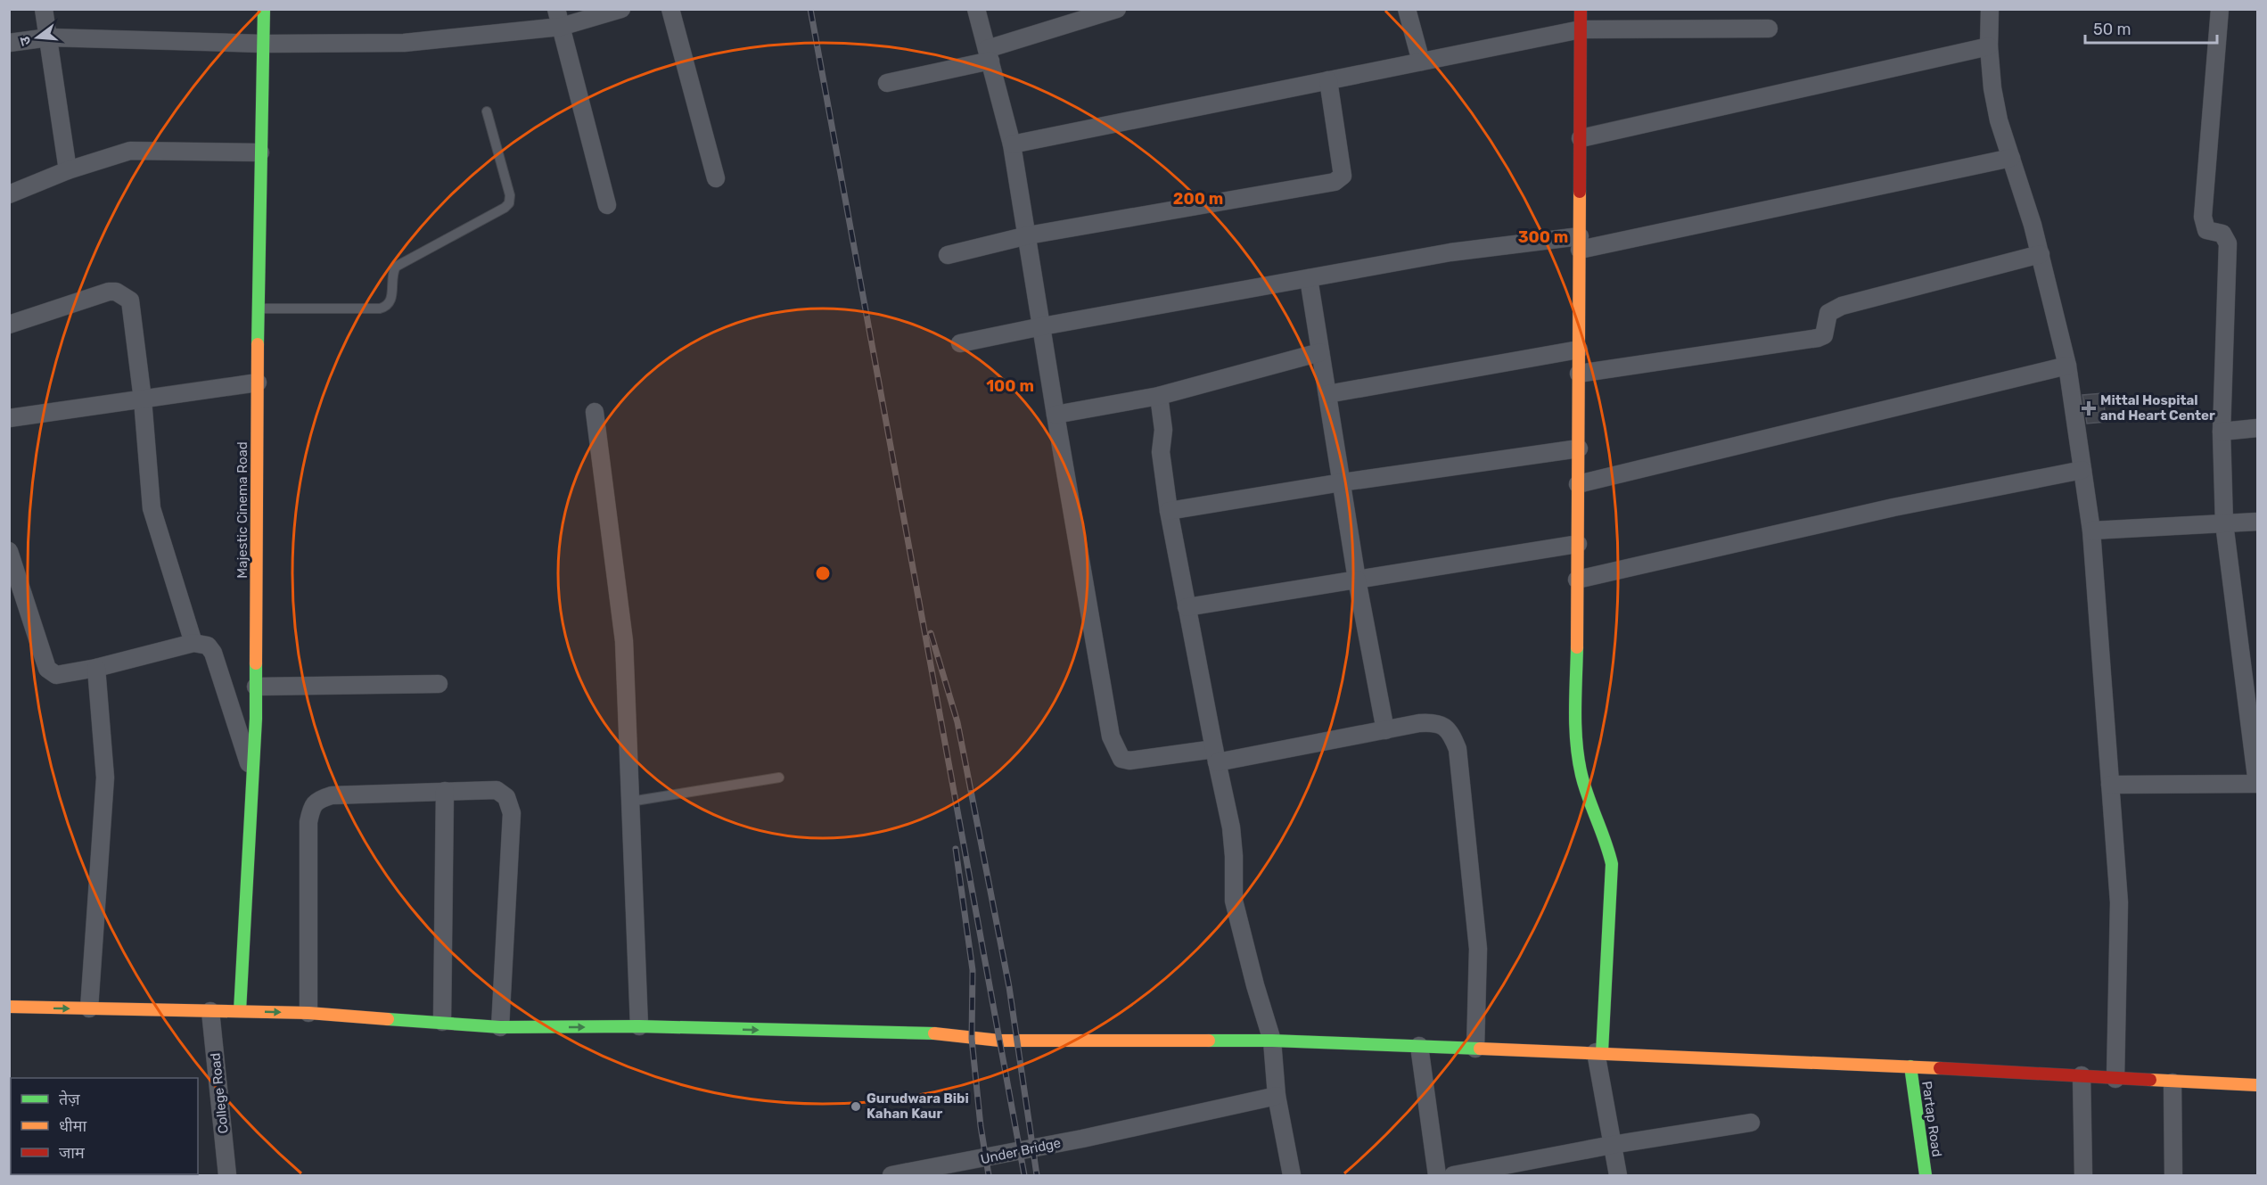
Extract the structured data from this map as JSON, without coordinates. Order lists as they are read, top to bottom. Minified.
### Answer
{"streets":{"street":["Majestic Cinema Road","College Road","Partap Road","Under Bridge"]},"places":{"health":["Mittal Hospital and Heart Center"],"other":["Gurudwara Bibi Kahan Kaur"]},"legend":["तेज़","धीमा","जाम"],"scale_bar":"50 m","north":"left","rings":["200 m","300 m","100 m"]}
